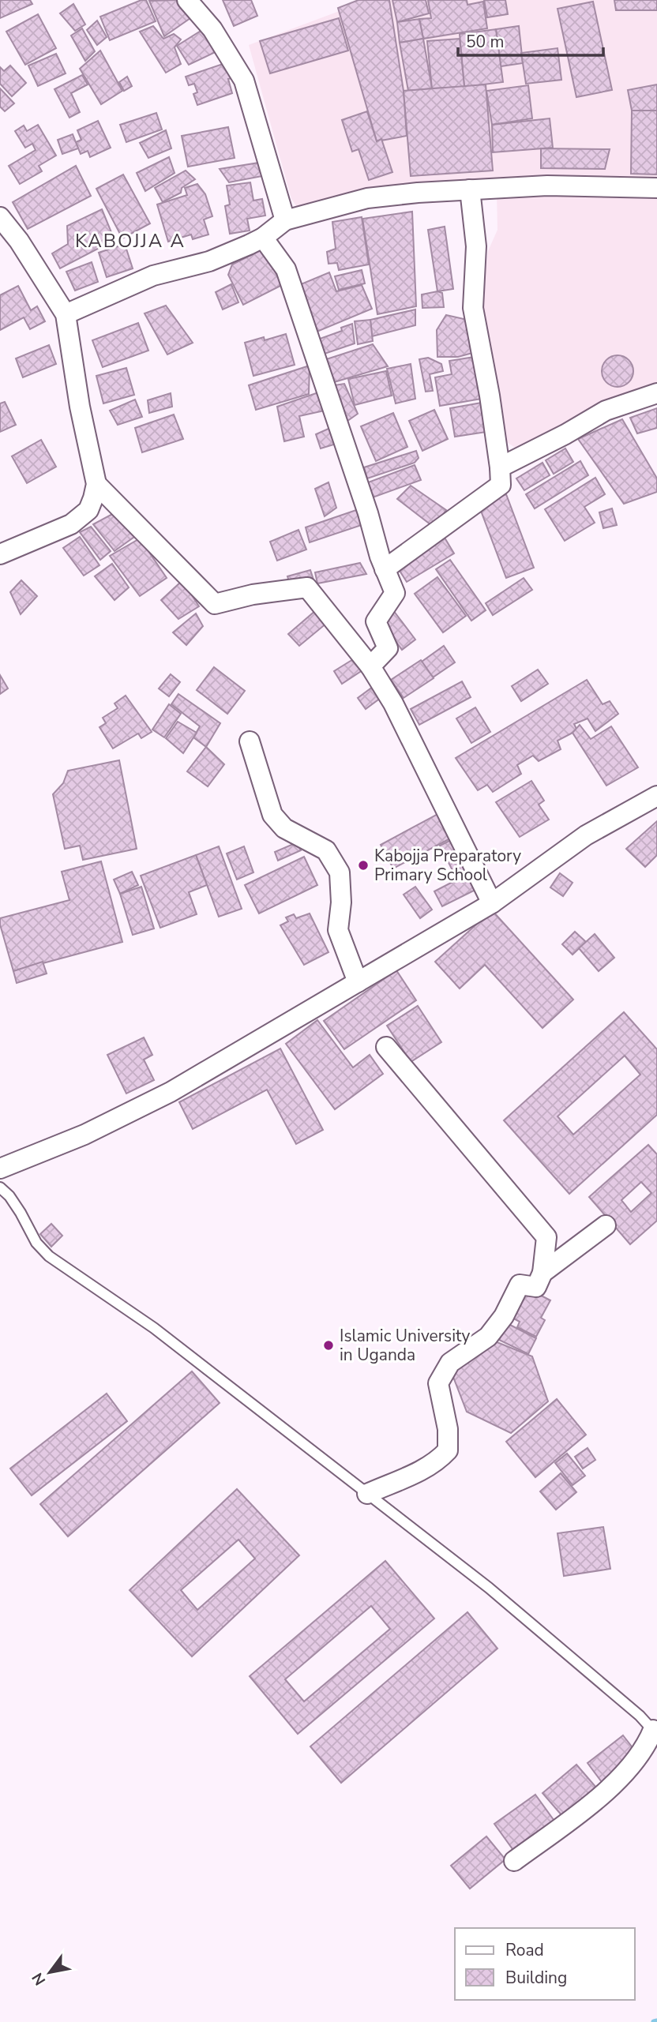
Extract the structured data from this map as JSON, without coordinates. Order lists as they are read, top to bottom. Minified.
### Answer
{"districts":["KABOJJA A"],"places":["Kabojja Preparatory Primary School","Islamic University in Uganda"],"legend":["Road","Building"],"scale_bar":"50 m","north":"bottom left"}
